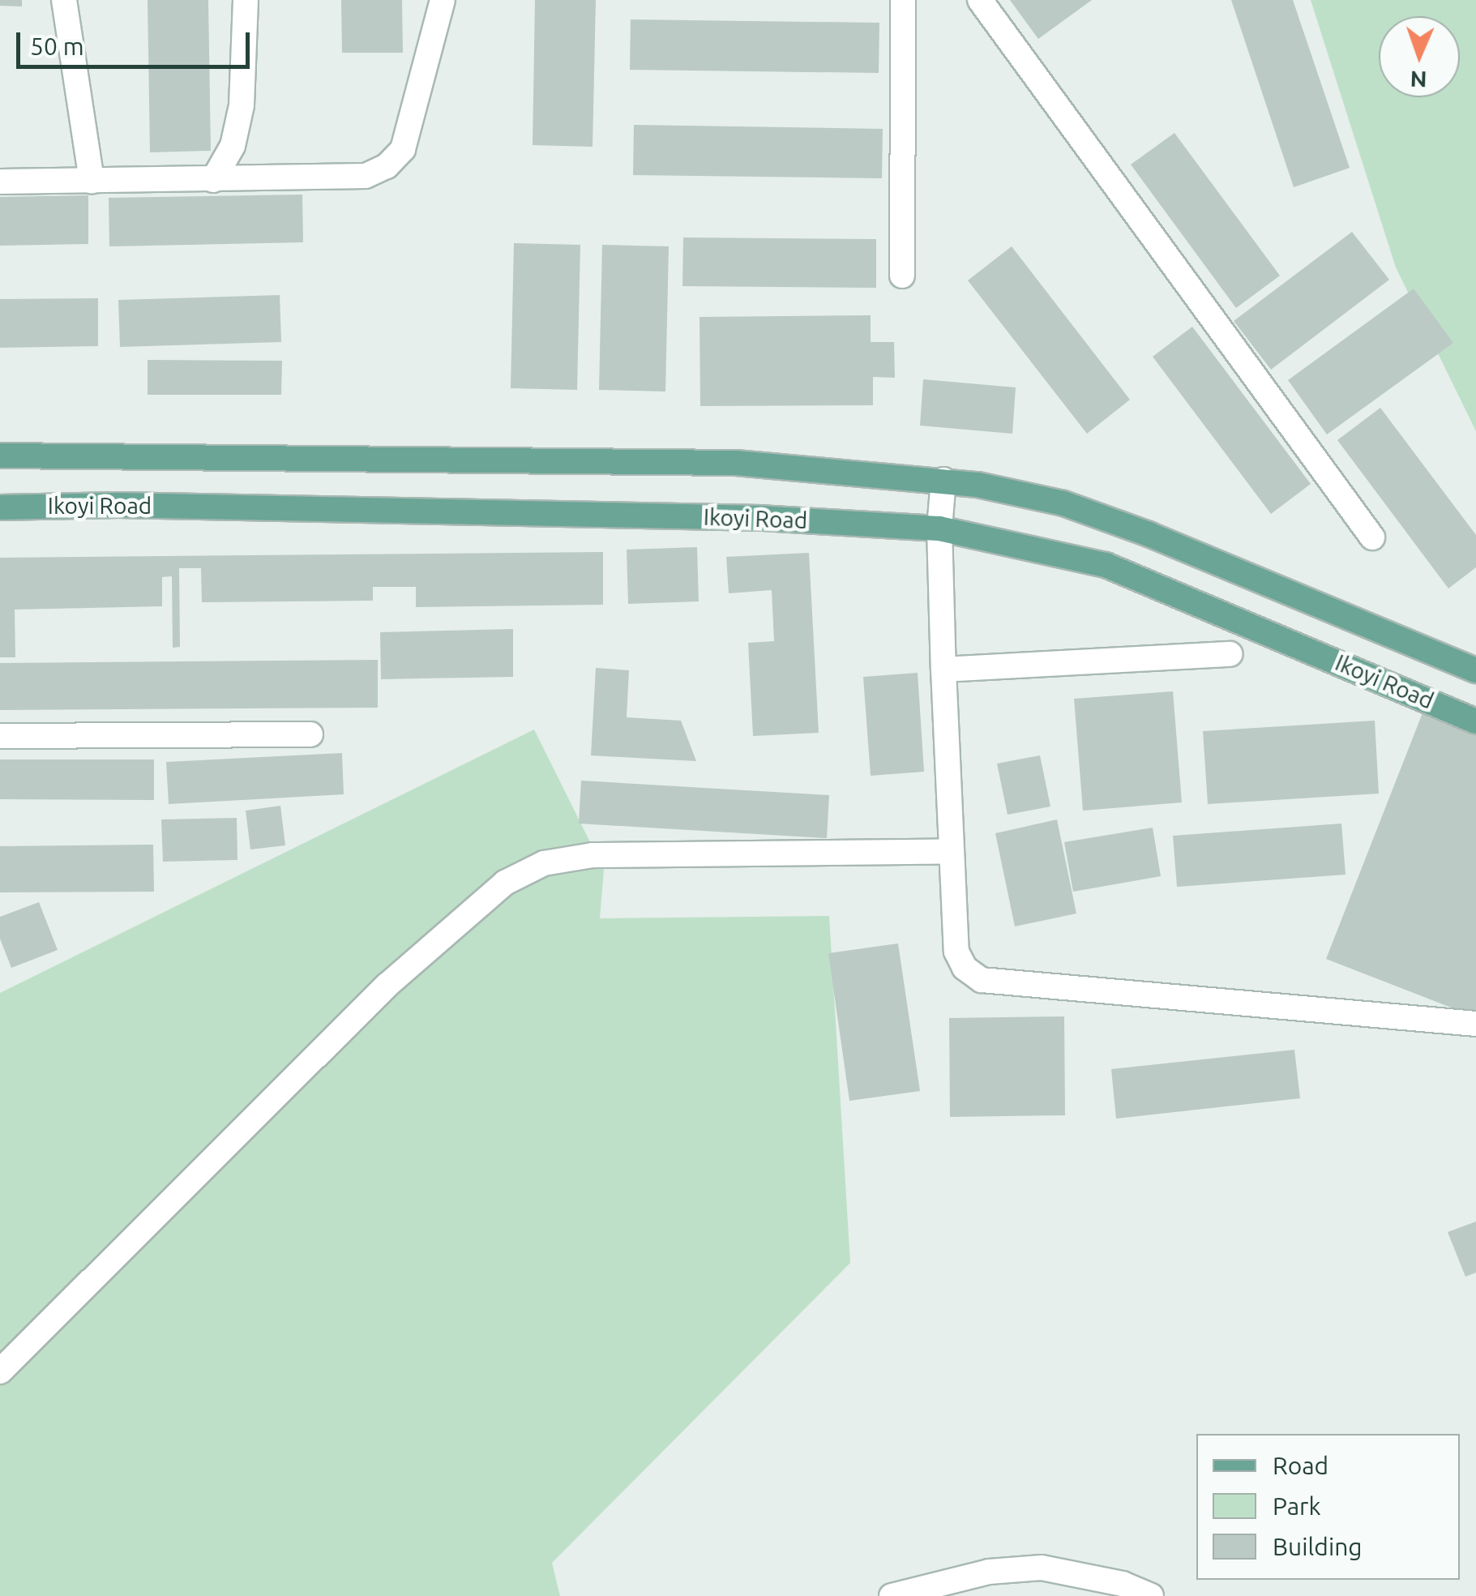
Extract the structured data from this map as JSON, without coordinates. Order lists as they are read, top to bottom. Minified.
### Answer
{"streets":{"main road":["Ikoyi Road"]},"legend":["Road","Park","Building"],"scale_bar":"50 m","north":"bottom"}
